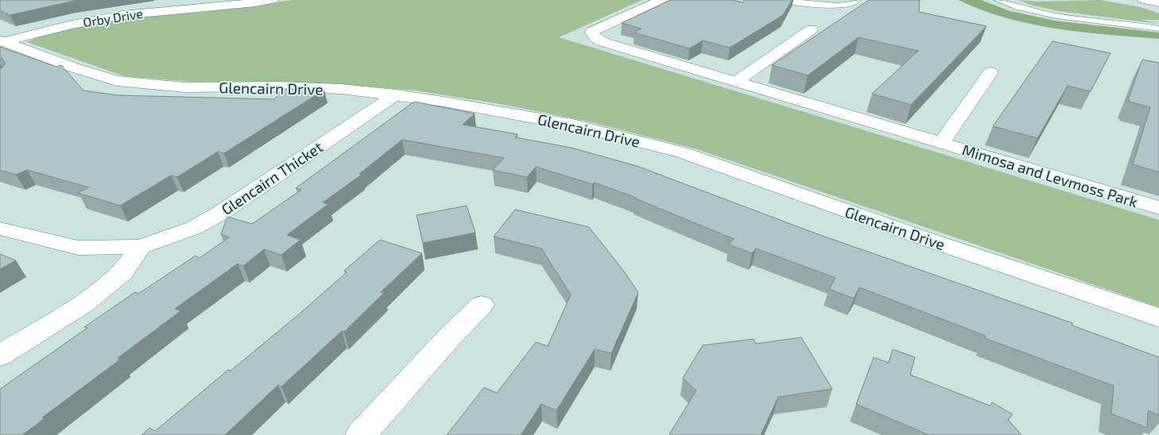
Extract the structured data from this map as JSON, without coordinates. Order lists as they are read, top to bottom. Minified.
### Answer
{"streets":{"main road":["Orby Drive","Glencairn Drive","Mimosa and Levmoss Park","Glencairn Thicket"]},"crossings":[["Orby Drive","Glencairn Drive"],["Glencairn Drive","Glencairn Thicket"]]}
